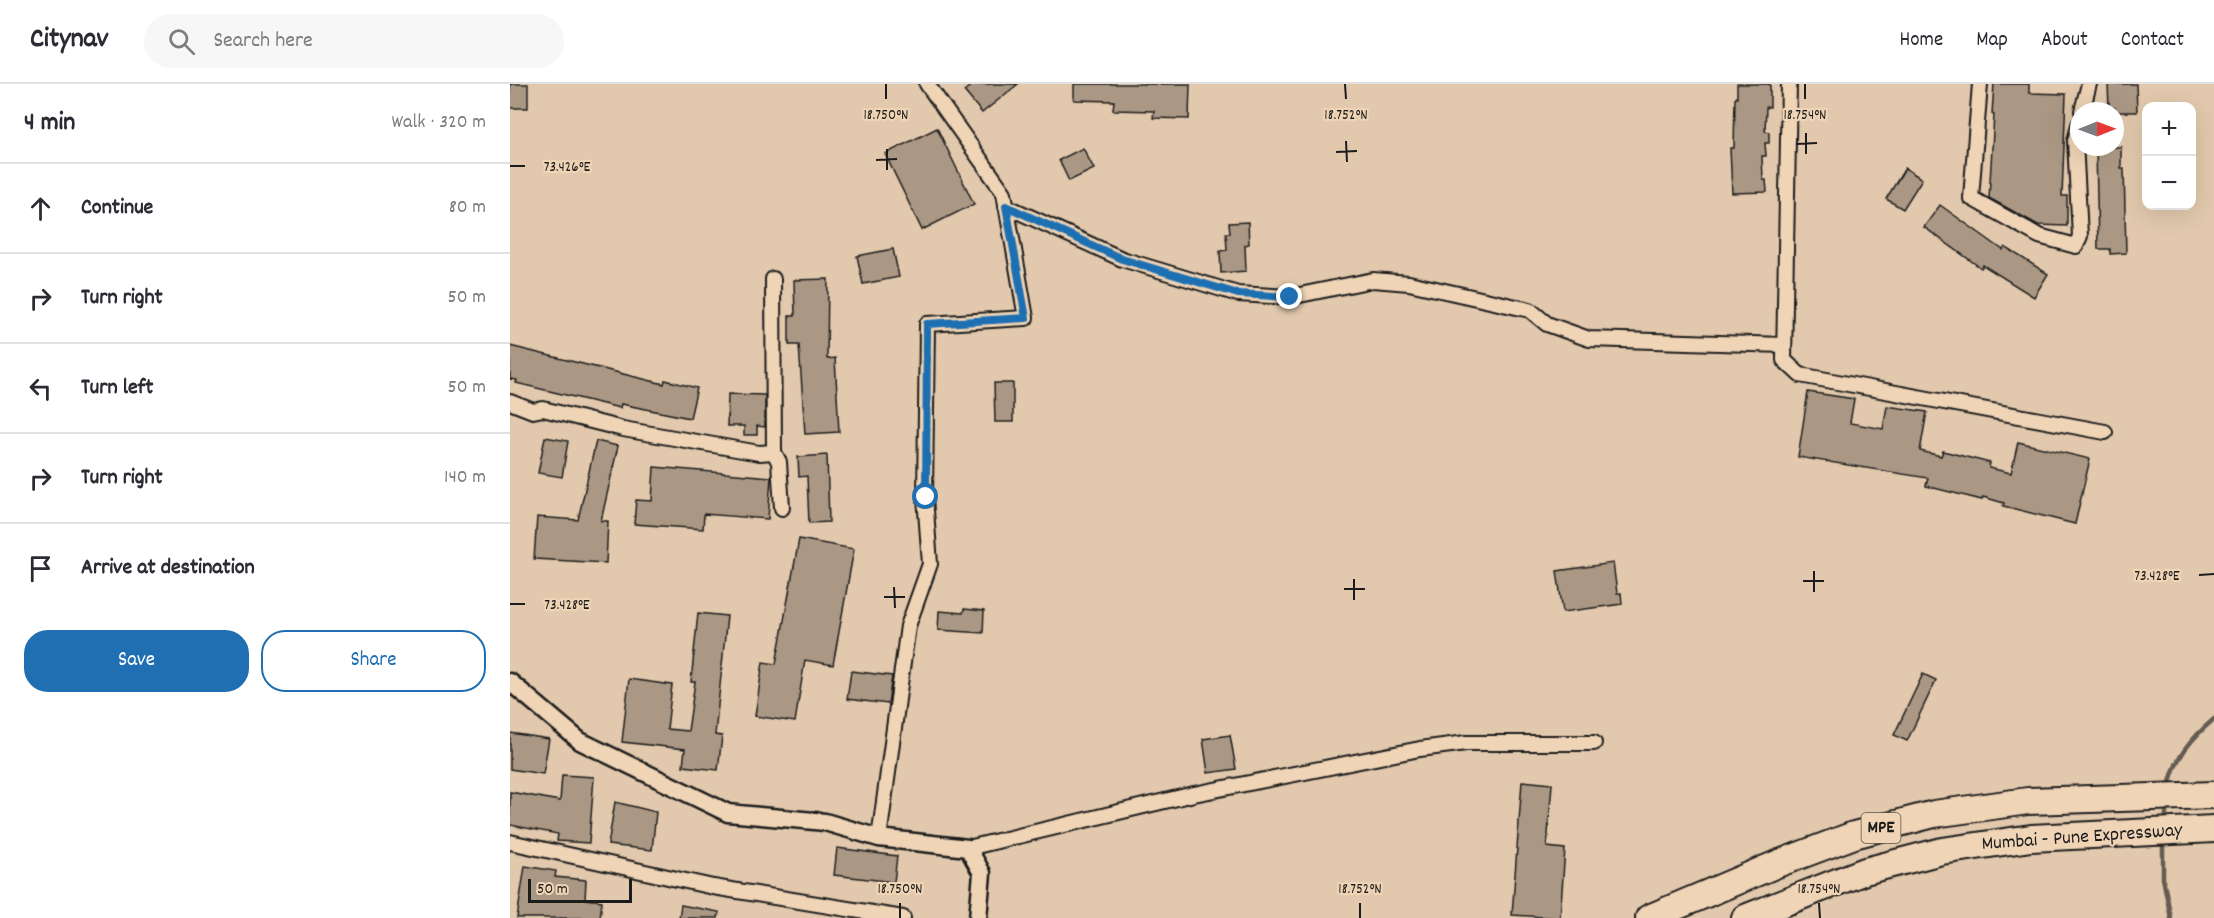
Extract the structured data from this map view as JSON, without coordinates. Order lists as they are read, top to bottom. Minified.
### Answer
{"streets":{"highway":["MPE","Mumbai - Pune Expressway"]},"scale_bar":"50 m","north":"right","page":{"header":"Citynav","search":"Search here","nav":["Home","Map","About","Contact"],"heading":["4 min","Walk · 320 m"],"map_buttons":["+","−"],"list":[["Continue","80 m"],["Turn right","50 m"],["Turn left","50 m"],["Turn right","140 m"],"Arrive at destination"],"buttons":["Save","Share"],"scale":"50 m"},"coordinates":["18.750°N","18.752°N","18.754°N","73.426°E","73.428°E"]}
